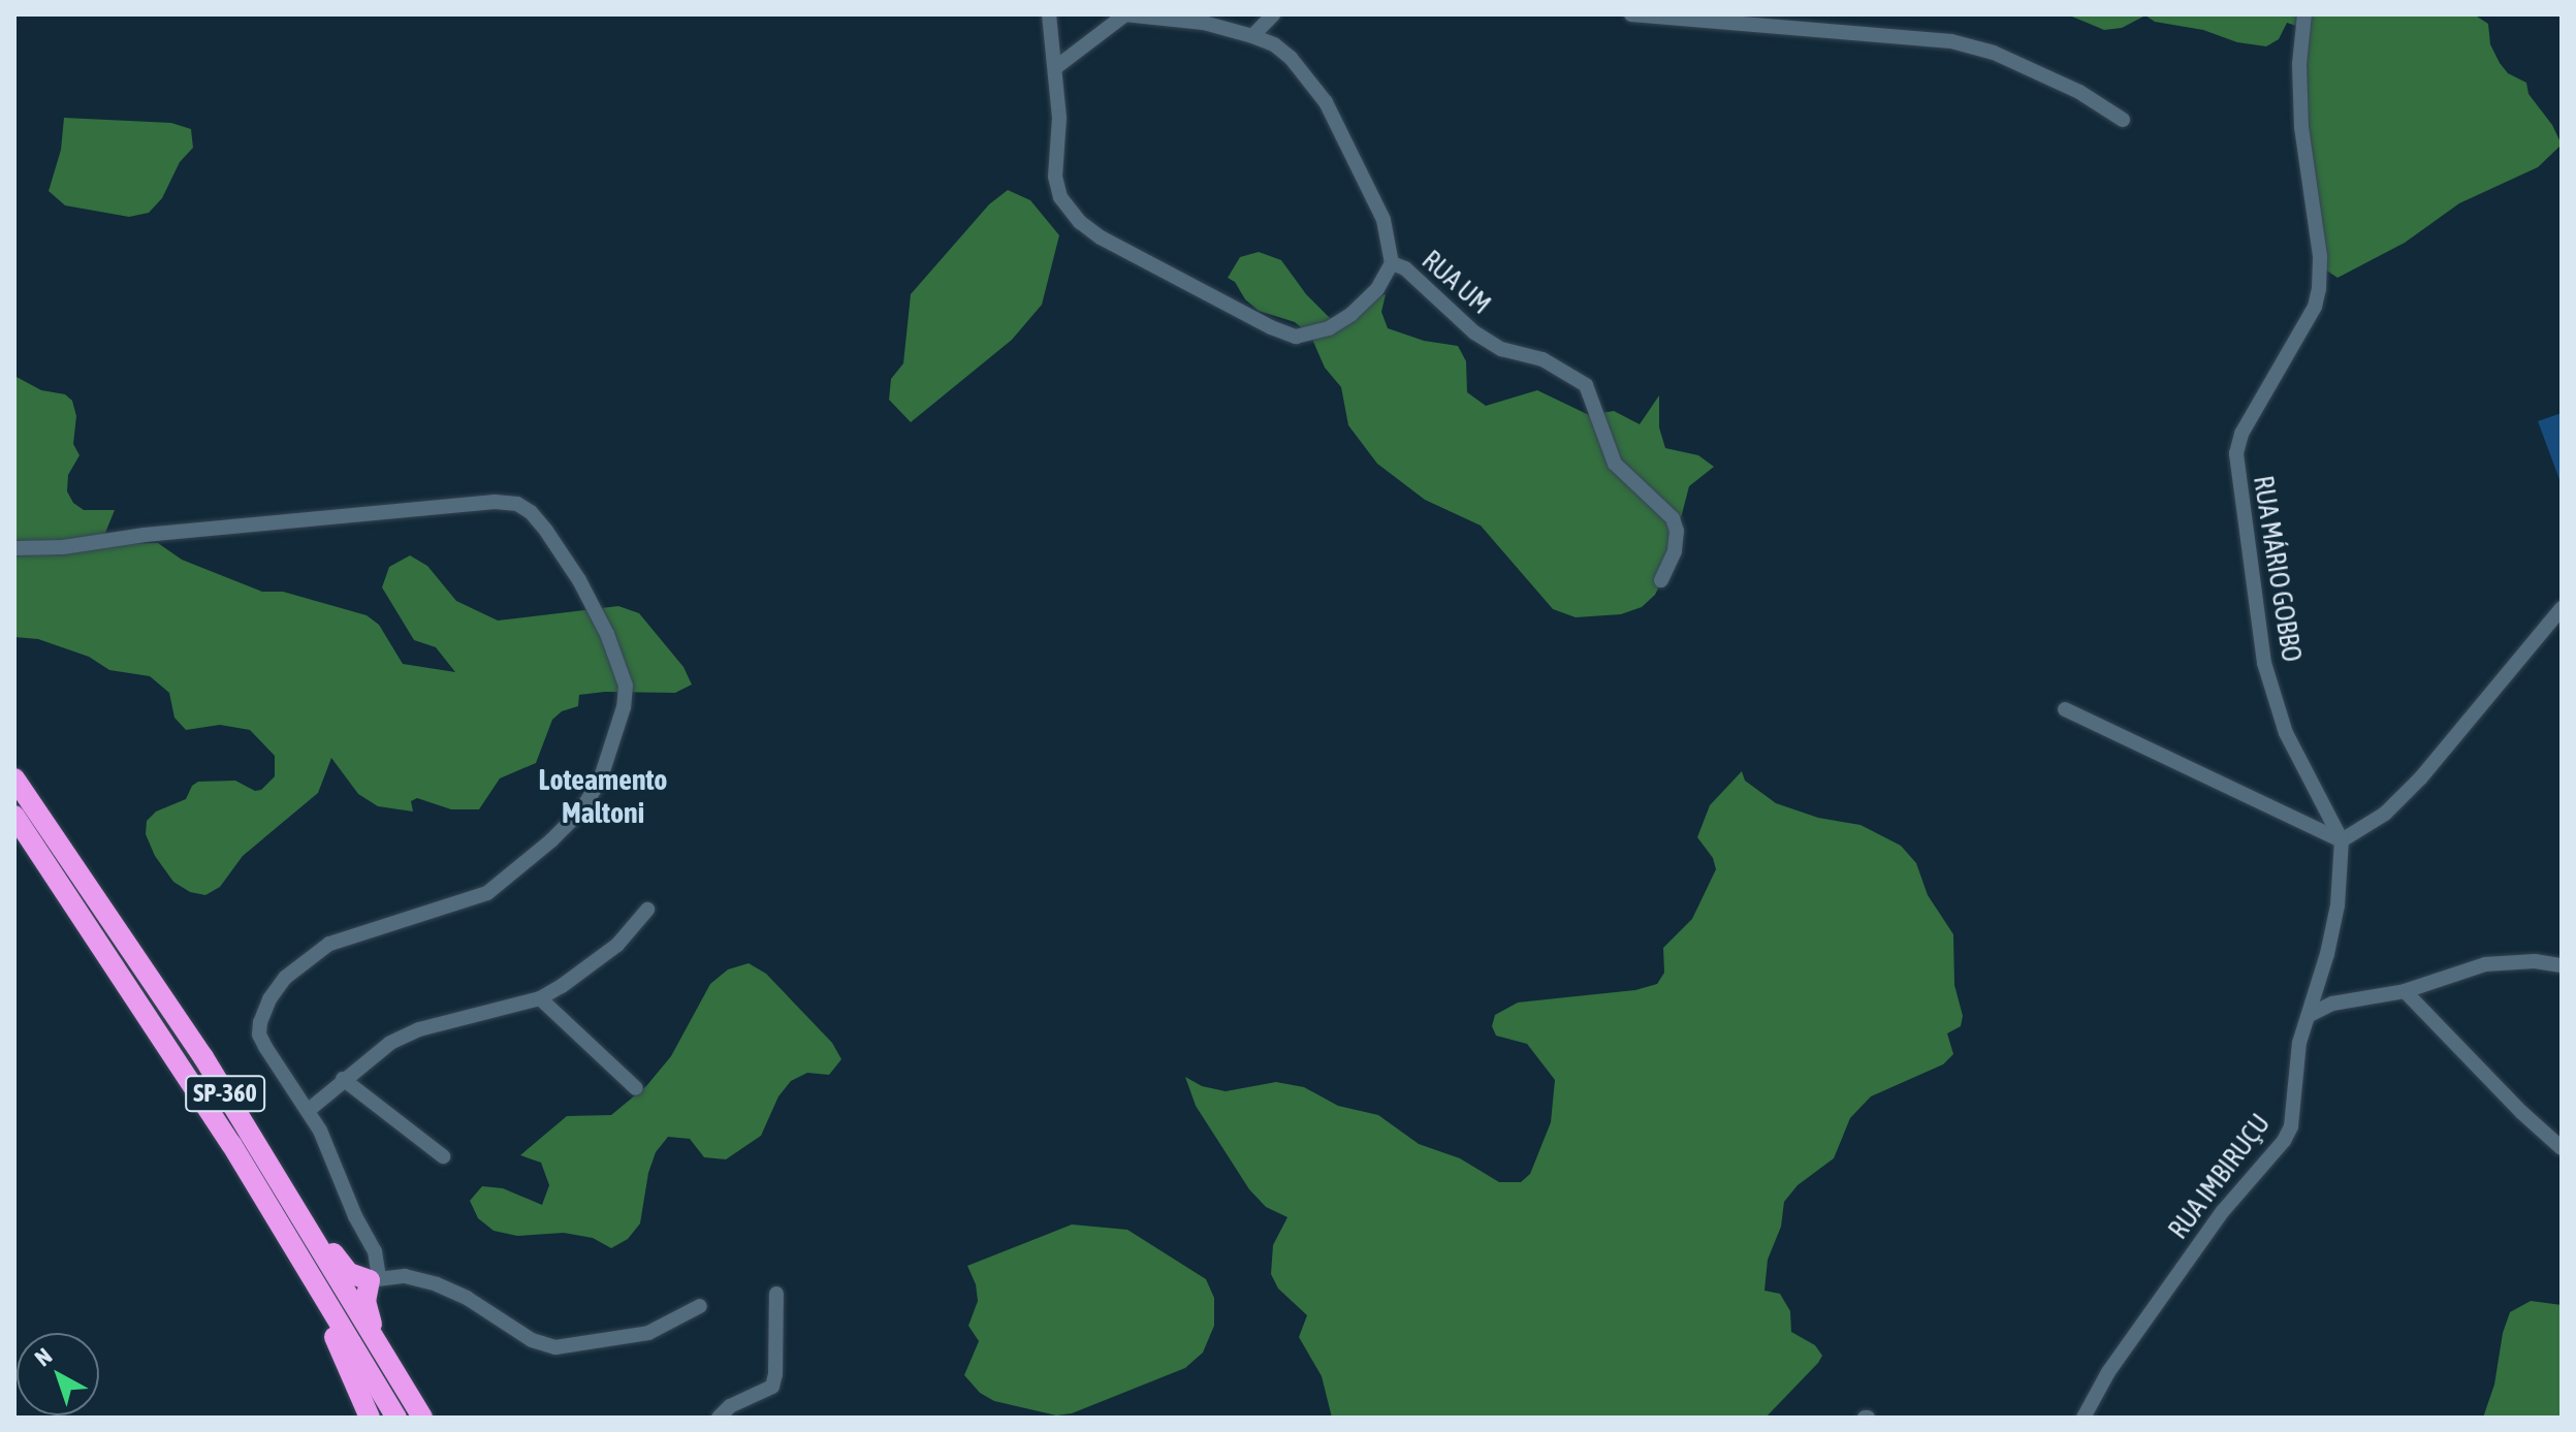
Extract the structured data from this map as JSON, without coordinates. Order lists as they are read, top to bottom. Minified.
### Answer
{"streets":{"highway":["SP-360"],"street":["RUA UM","RUA MÁRIO GOBBO","RUA IMBIRUÇU"]},"crossings":[["RUA MÁRIO GOBBO","RUA IMBIRUÇU"]],"districts":["Loteamento Maltoni"],"north":"top left"}
